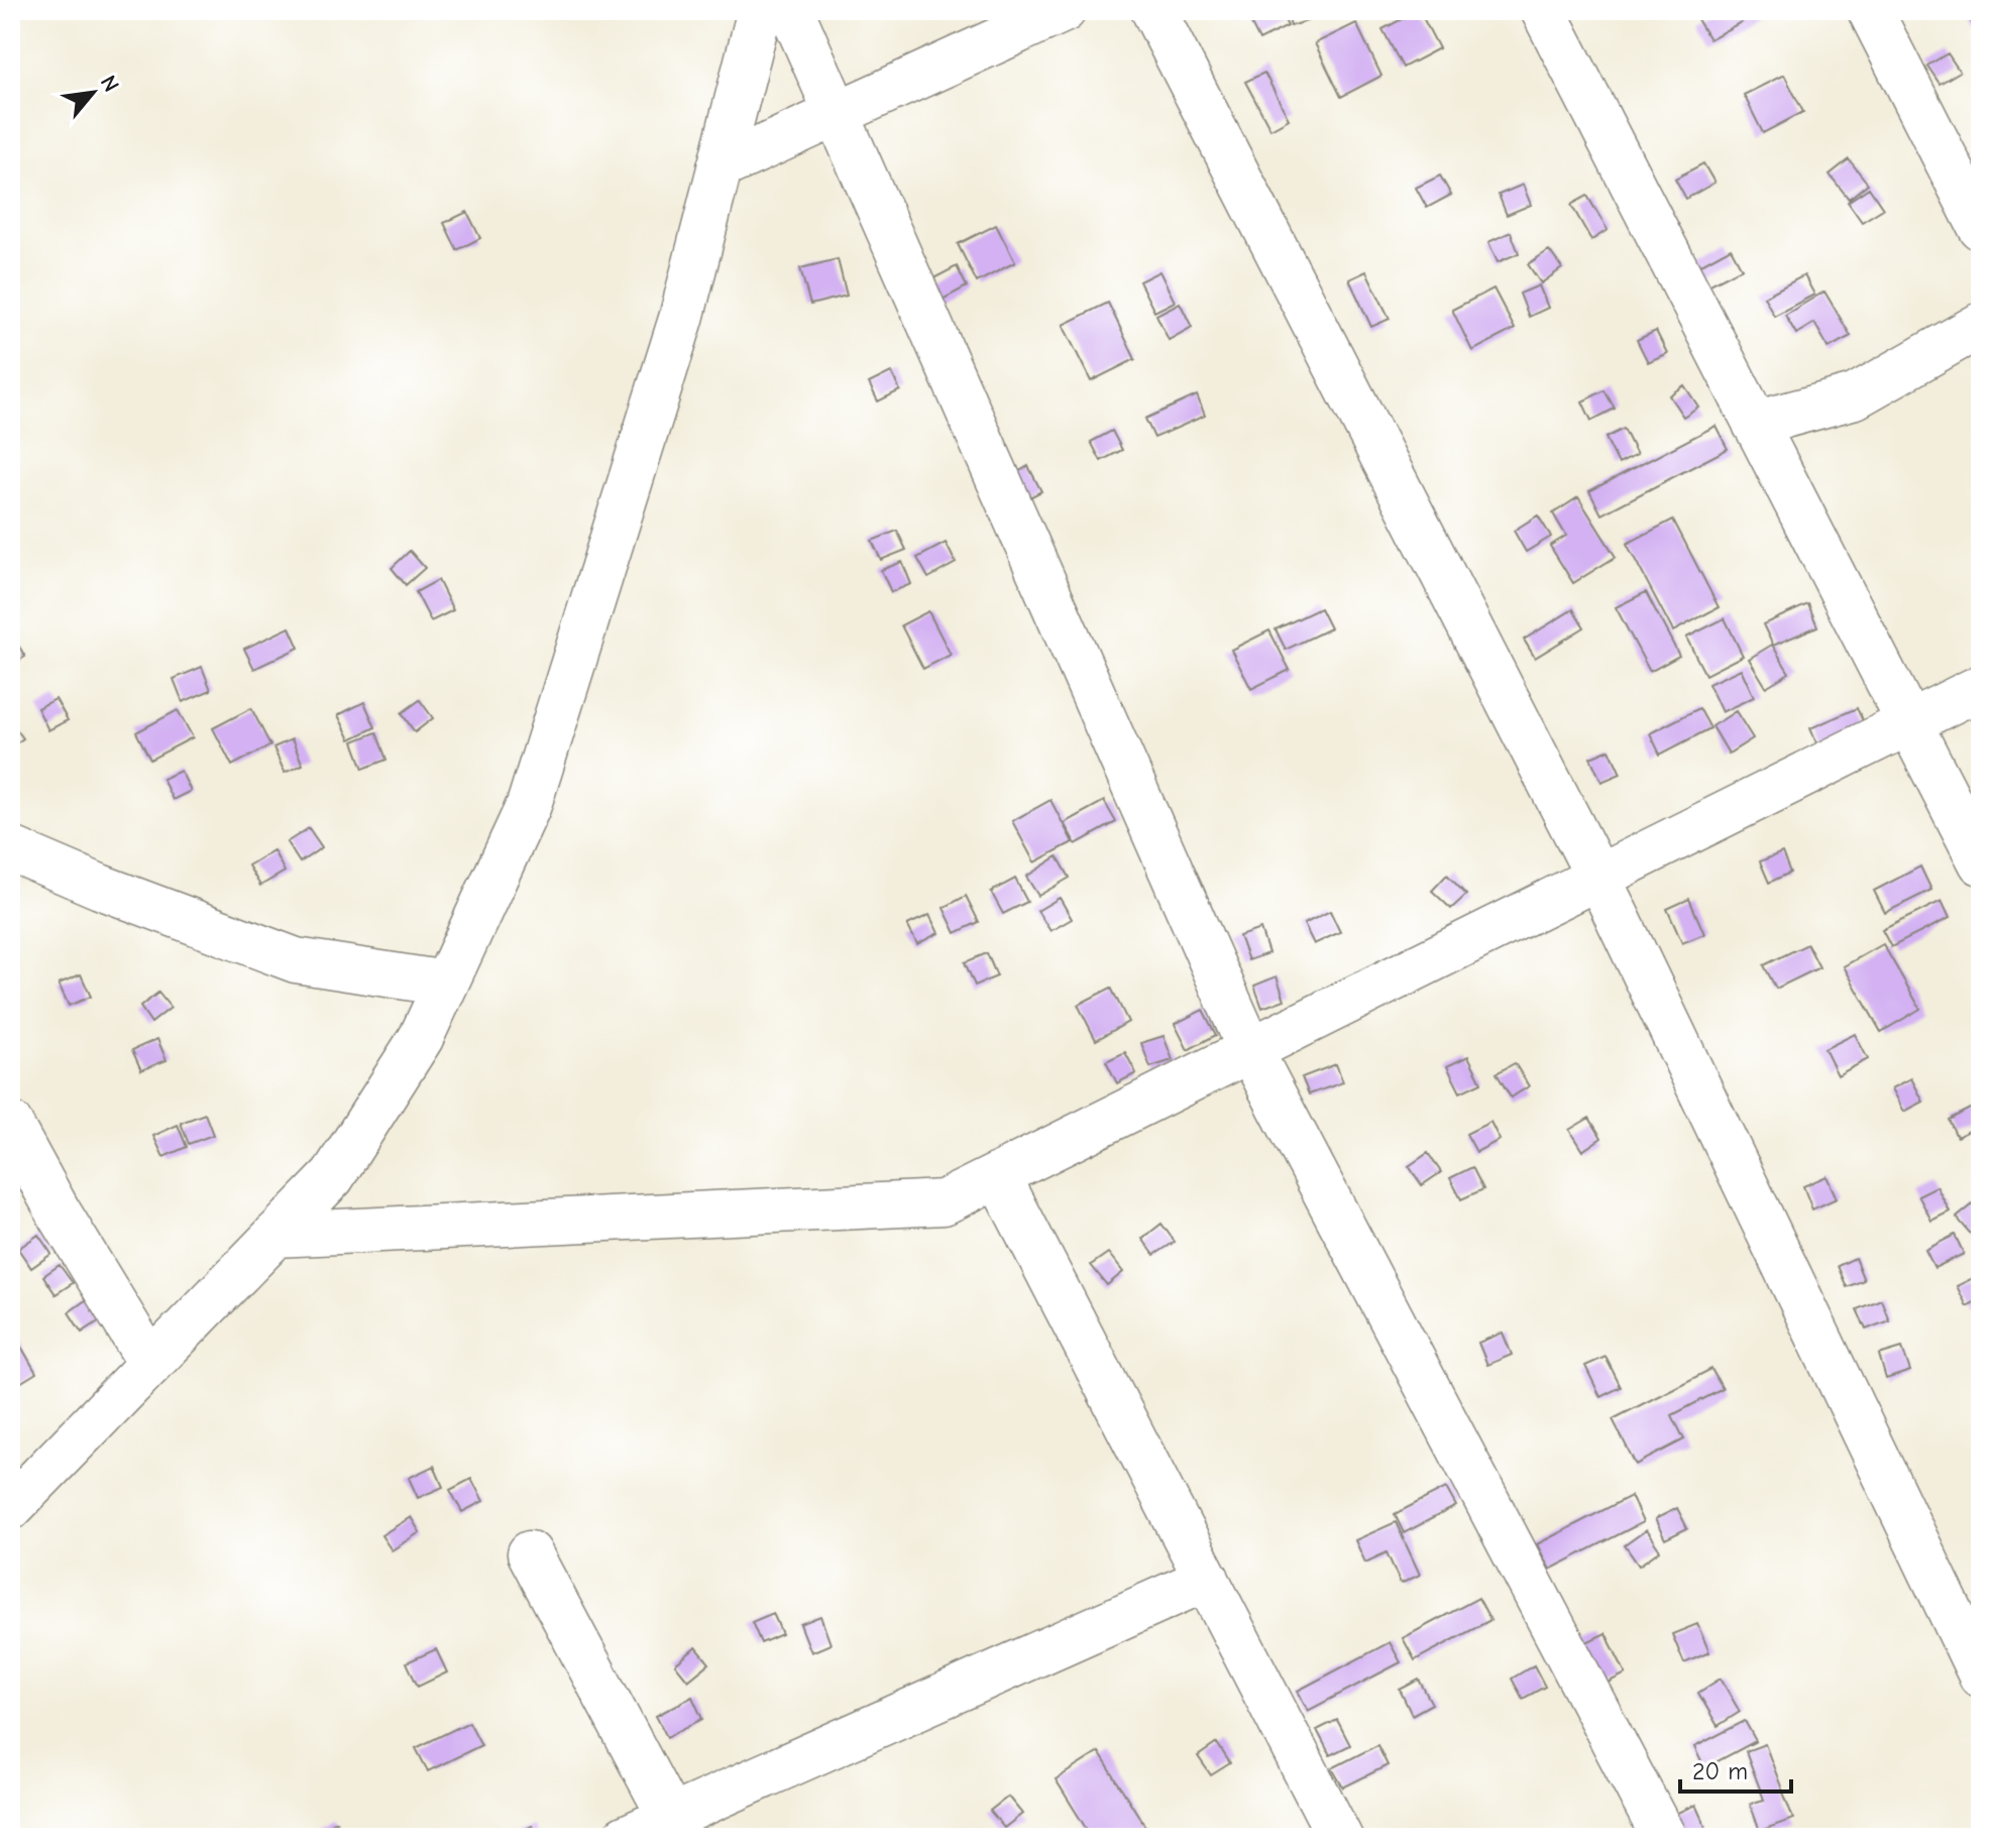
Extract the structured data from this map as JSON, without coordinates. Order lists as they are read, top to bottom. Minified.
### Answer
{"scale_bar":"20 m","north":"top right"}
